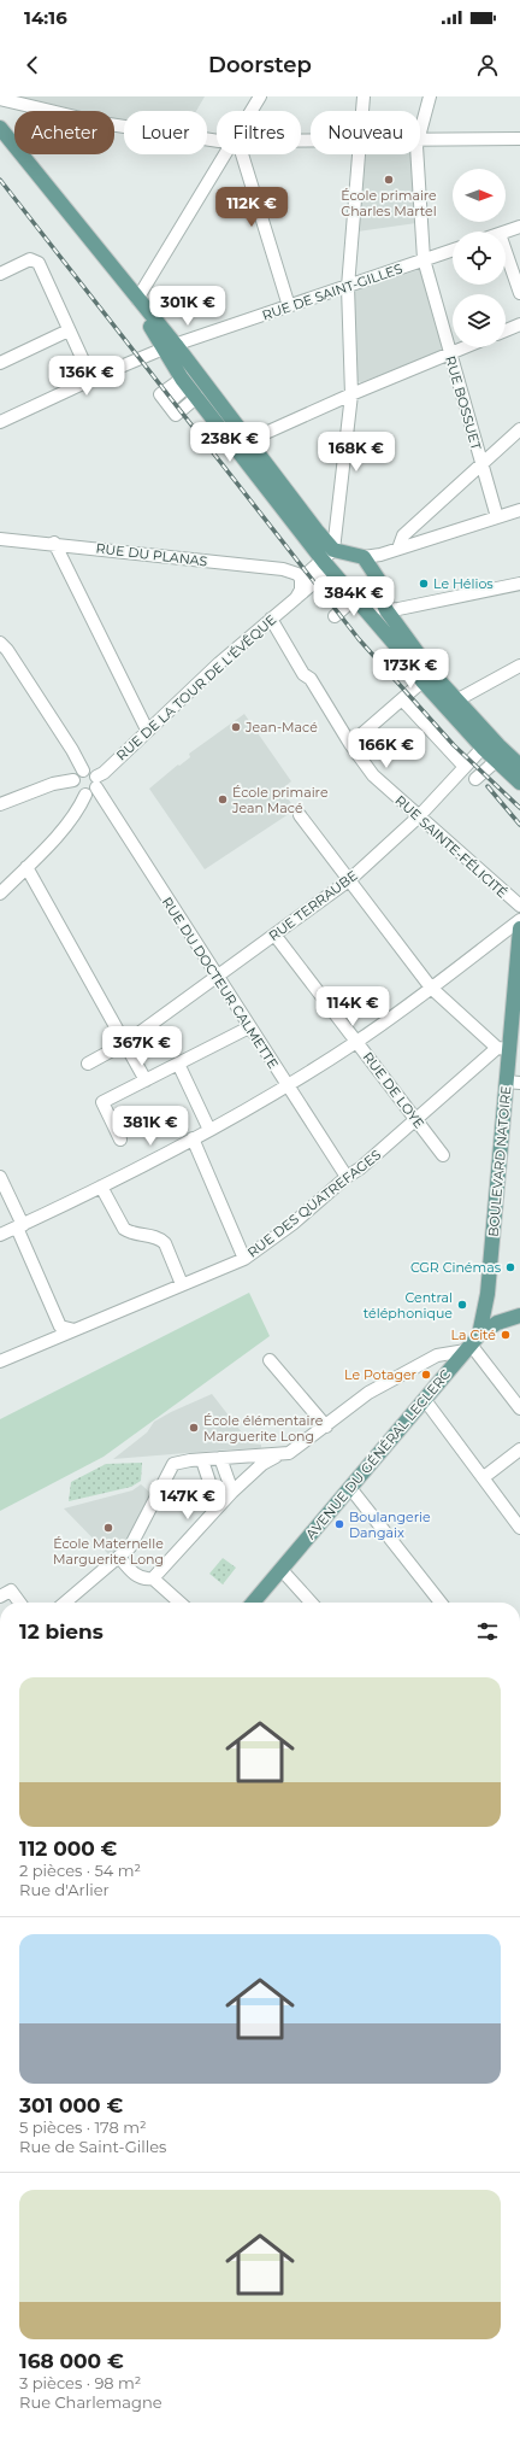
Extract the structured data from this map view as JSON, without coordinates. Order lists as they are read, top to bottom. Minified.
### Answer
{"streets":{"main road":["BOULEVARD NATOIRE","AVENUE DU GÉNÉRAL LECLERC"],"street":["RUE DE SAINT-GILLES","RUE BOSSUET","RUE DU PLANAS","RUE DE LA TOUR DE L'ÉVÊQUE","RUE SAINTE-FÉLICITÉ","RUE TERRAUBE","RUE DU DOCTEUR CALMETTE","RUE DE LOYE","RUE DES QUATREFAGES"]},"crossings":[["RUE DE SAINT-GILLES","RUE BOSSUET"],["RUE DE LA TOUR DE L'ÉVÊQUE","RUE SAINTE-FÉLICITÉ"],["RUE DE LA TOUR DE L'ÉVÊQUE","RUE DU DOCTEUR CALMETTE"],["RUE SAINTE-FÉLICITÉ","RUE TERRAUBE"],["RUE TERRAUBE","RUE DU DOCTEUR CALMETTE"],["RUE TERRAUBE","RUE DE LOYE"],["RUE DU DOCTEUR CALMETTE","RUE DES QUATREFAGES"],["RUE DE LOYE","RUE DES QUATREFAGES"],["BOULEVARD NATOIRE","RUE DES QUATREFAGES"],["BOULEVARD NATOIRE","AVENUE DU GÉNÉRAL LECLERC"]],"places":["École primaire Charles Martel","Le Hélios","Jean-Macé","École primaire Jean Macé","CGR Cinémas","Central téléphonique","La Cité","Le Potager","École élémentaire Marguerite Long","Boulangerie Dangaix","École Maternelle Marguerite Long"],"north":"right","page":{"status":"14:16","header":"Doorstep","chip":["Acheter","Louer","Filtres","Nouveau"],"price":["112K €","301K €","136K €","238K €","168K €","384K €","173K €","166K €","114K €","367K €","381K €","147K €"],"heading":"12 biens","list":[{"name":"112 000 €","note":"2 pièces · 54 m² · Rue d'Arlier"},{"name":"301 000 €","note":"5 pièces · 178 m² · Rue de Saint-Gilles"},{"name":"168 000 €","note":"3 pièces · 98 m² · Rue Charlemagne"}]}}
